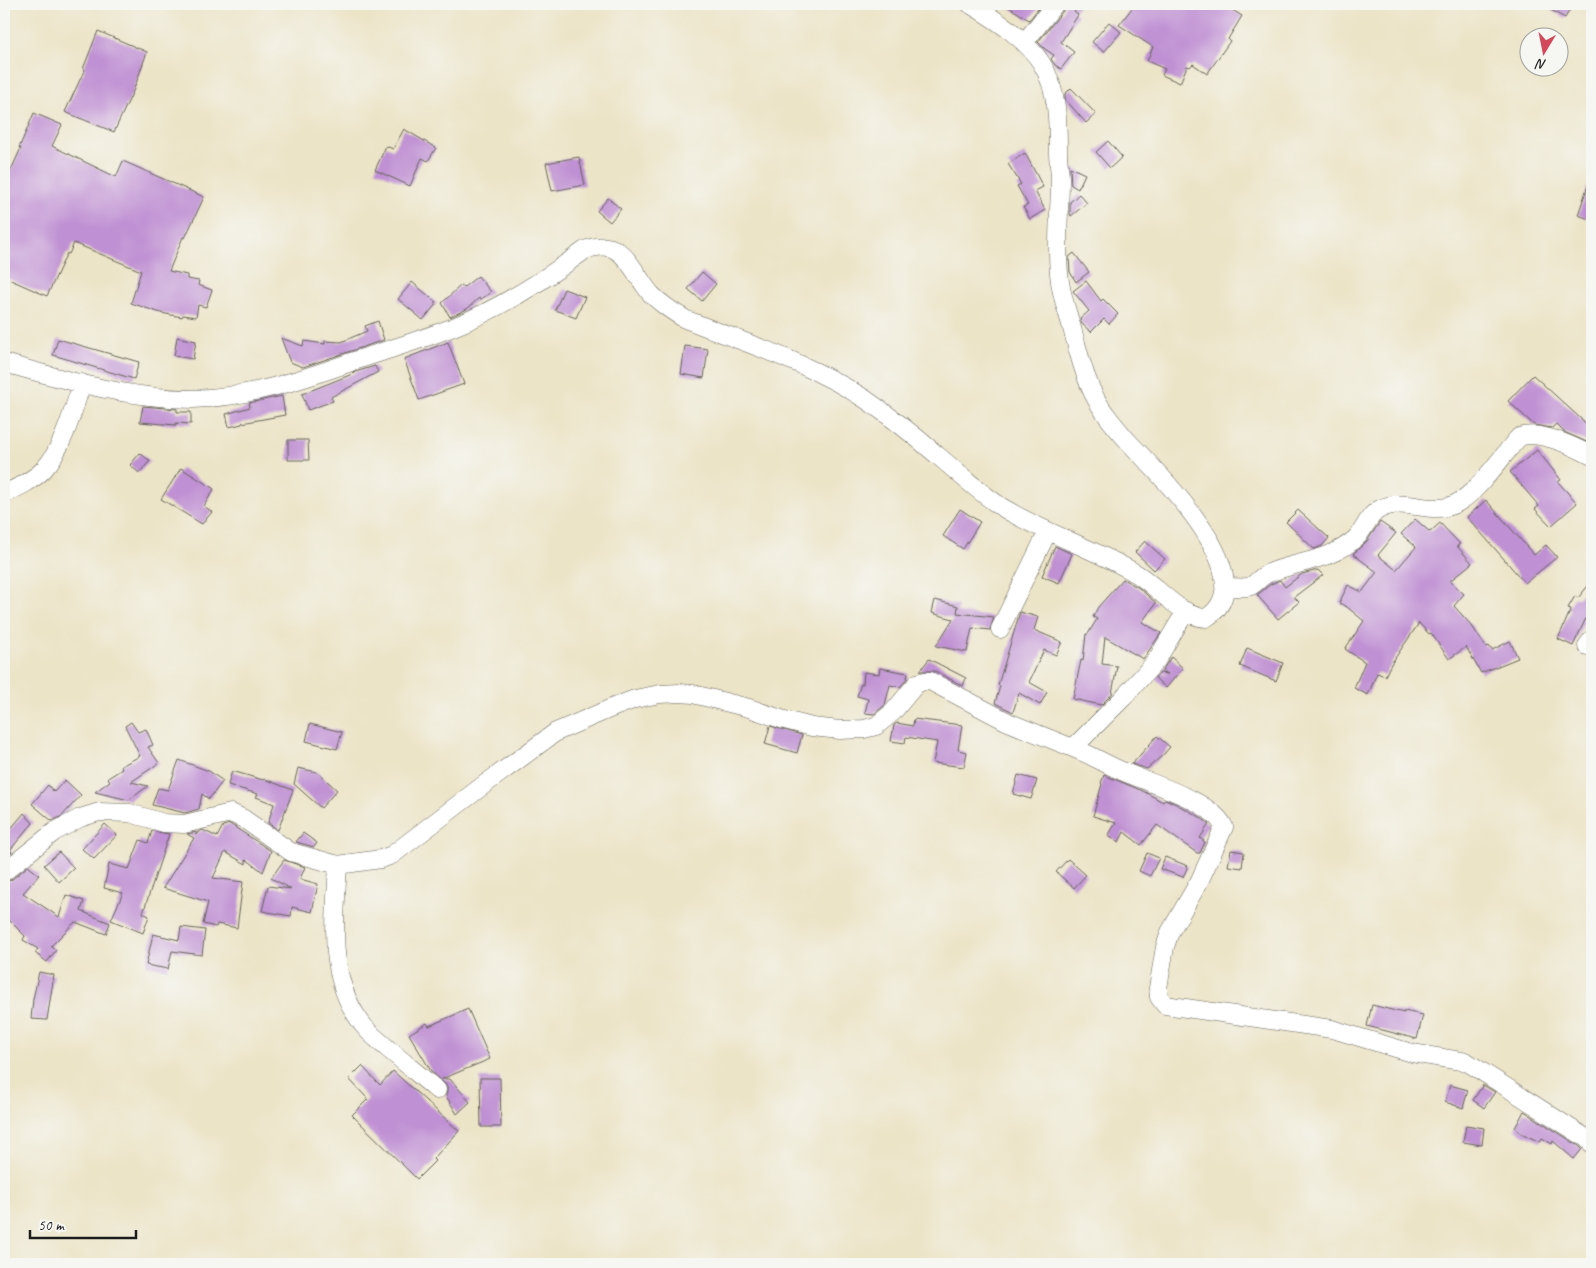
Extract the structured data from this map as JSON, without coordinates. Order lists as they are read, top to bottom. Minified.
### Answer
{"scale_bar":"50 m","north":"bottom"}
